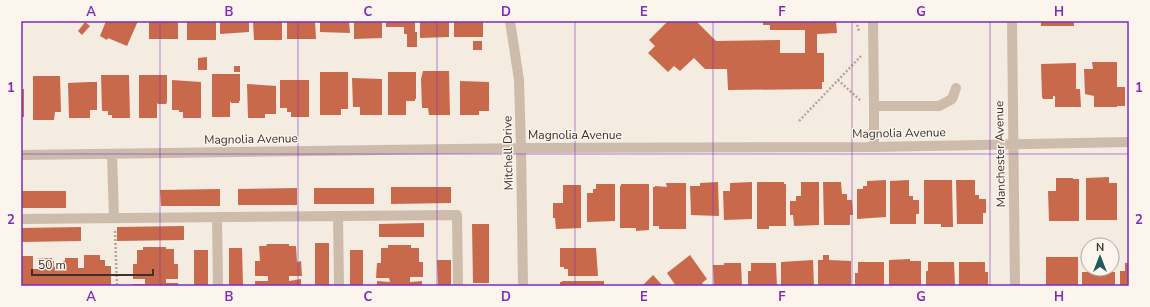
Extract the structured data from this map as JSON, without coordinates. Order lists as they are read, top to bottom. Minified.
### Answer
{"streets":{"street":["Magnolia Avenue","Mitchell Drive","Manchester Avenue"]},"crossings":[["Magnolia Avenue","Mitchell Drive"],["Magnolia Avenue","Manchester Avenue"]],"scale_bar":"50 m","north":"top","grid":{"columns":["A","B","C","D","E","F","G","H"],"rows":["1","2"]}}
